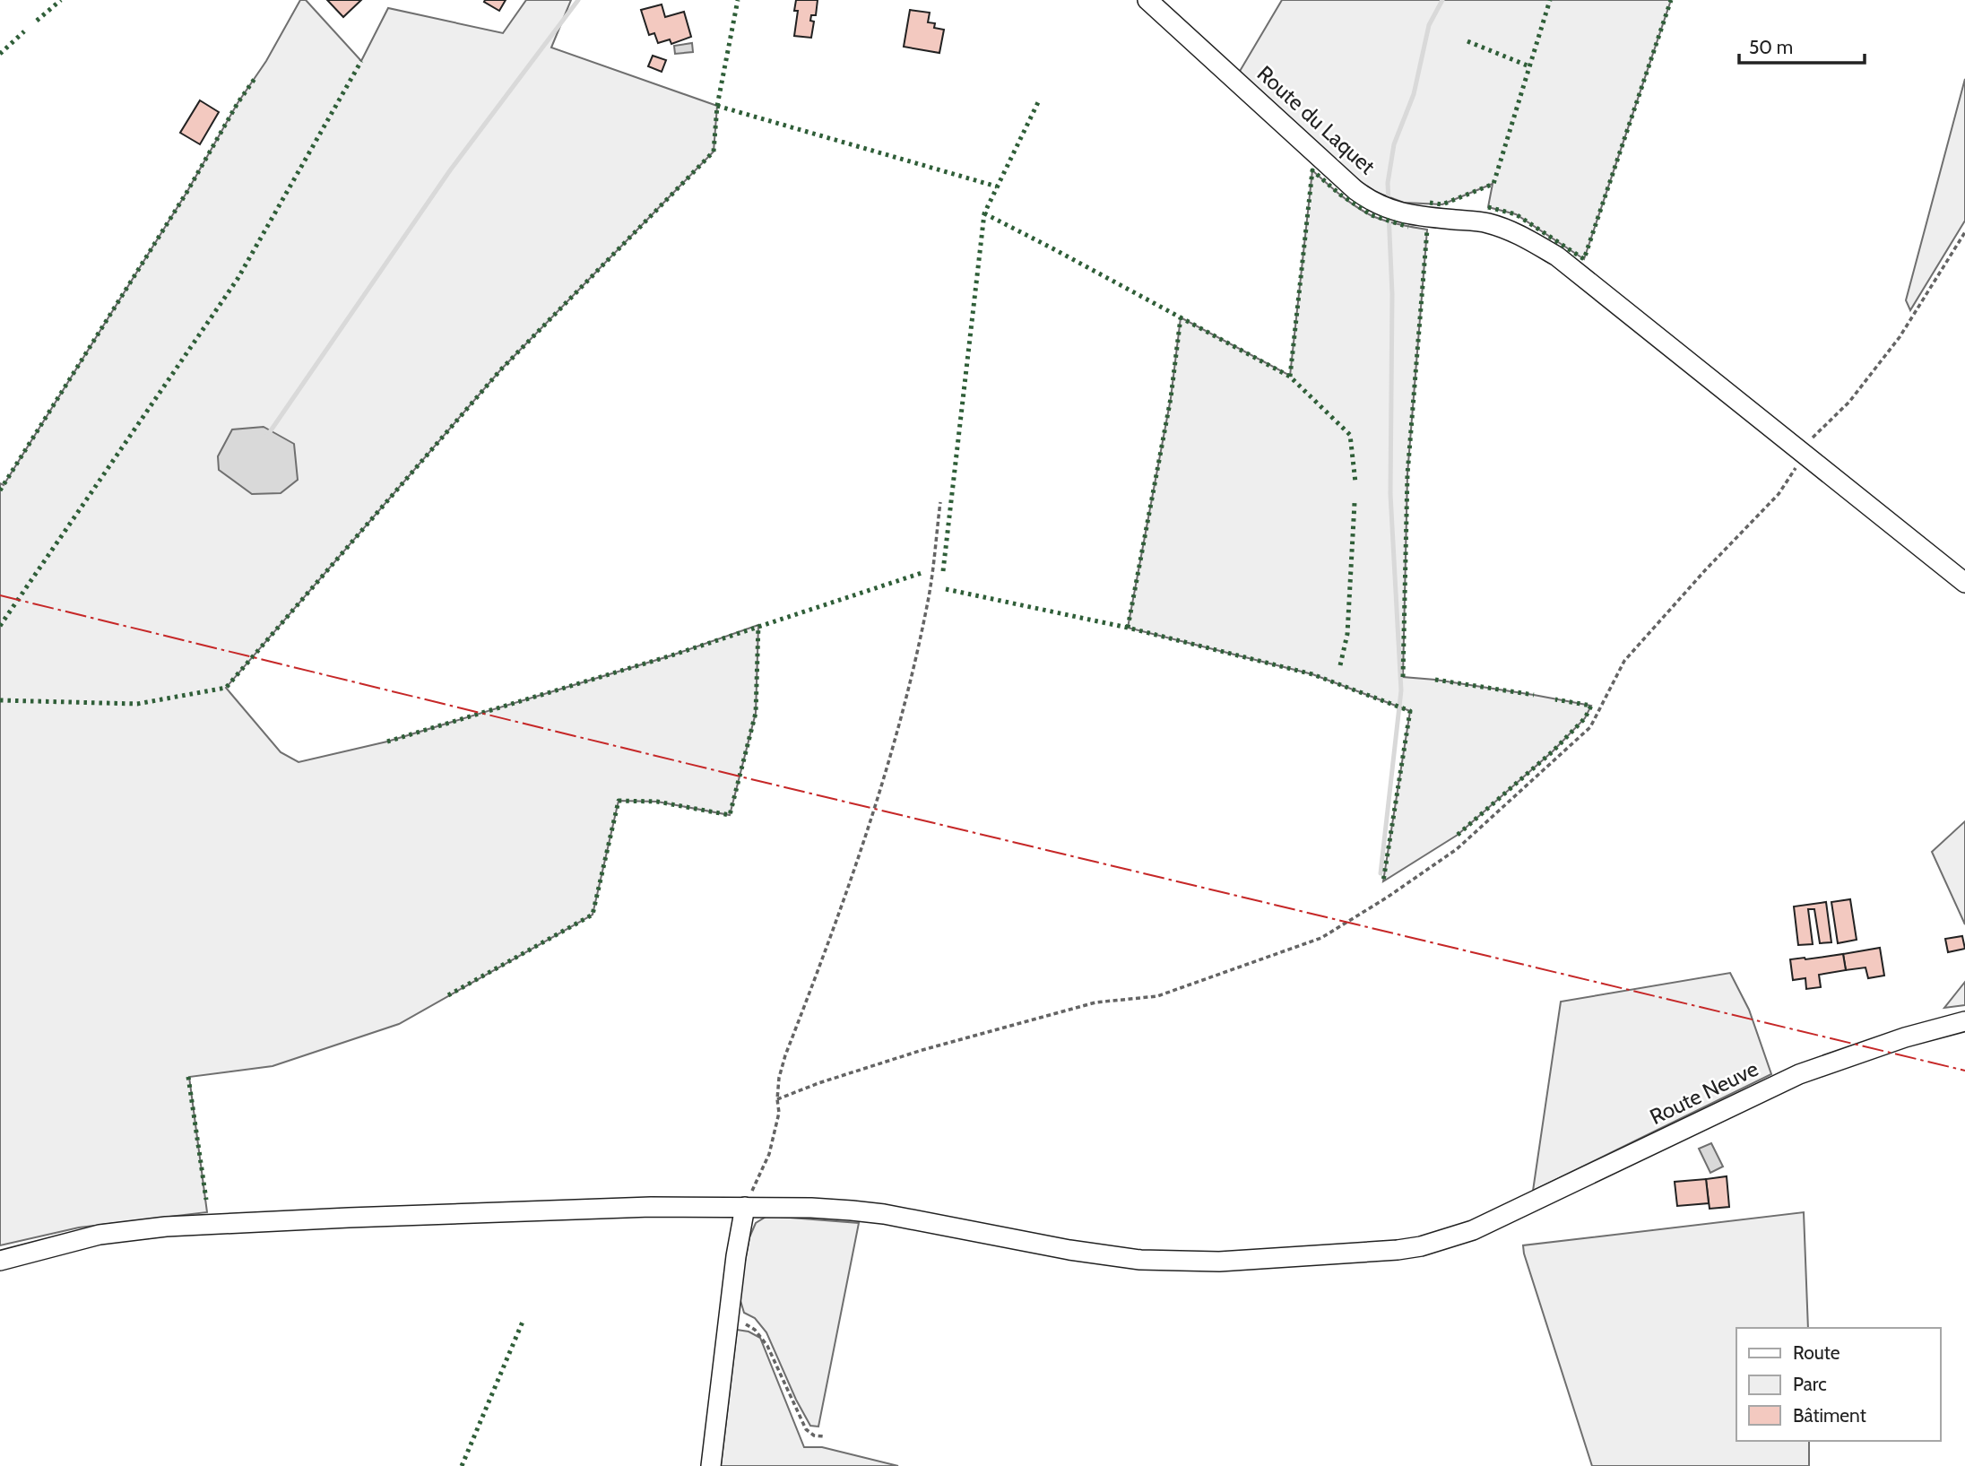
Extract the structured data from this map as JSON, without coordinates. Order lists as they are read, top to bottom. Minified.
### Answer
{"streets":{"street":["Route du Laquet","Route Neuve"]},"legend":["Route","Parc","Bâtiment"],"scale_bar":"50 m"}
